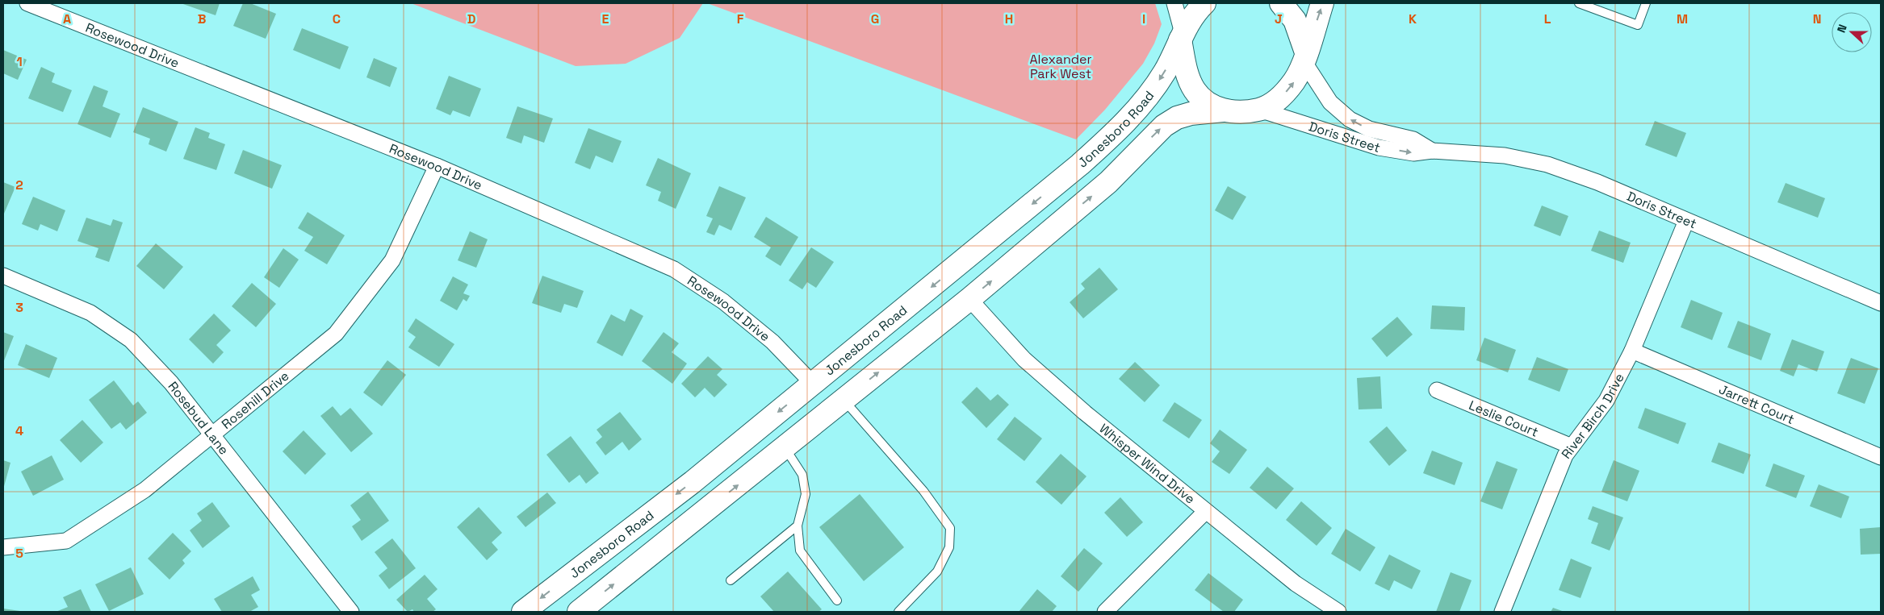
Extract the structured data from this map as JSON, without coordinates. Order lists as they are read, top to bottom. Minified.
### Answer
{"streets":{"main road":["Jonesboro Road"],"street":["Rosewood Drive","Doris Street","Rosehill Drive","Jarrett Court","River Birch Drive","Rosebud Lane","Leslie Court","Whisper Wind Drive"]},"crossings":[["Rosewood Drive","Jonesboro Road"],["Rosewood Drive","Rosehill Drive"],["Doris Street","River Birch Drive"],["Rosehill Drive","Rosebud Lane"],["Jarrett Court","River Birch Drive"],["River Birch Drive","Leslie Court"]],"parks":["Alexander Park West"],"north":"left","grid":{"columns":["A","B","C","D","E","F","G","H","I","J","K","L","M","N"],"rows":["1","2","3","4","5"]}}
